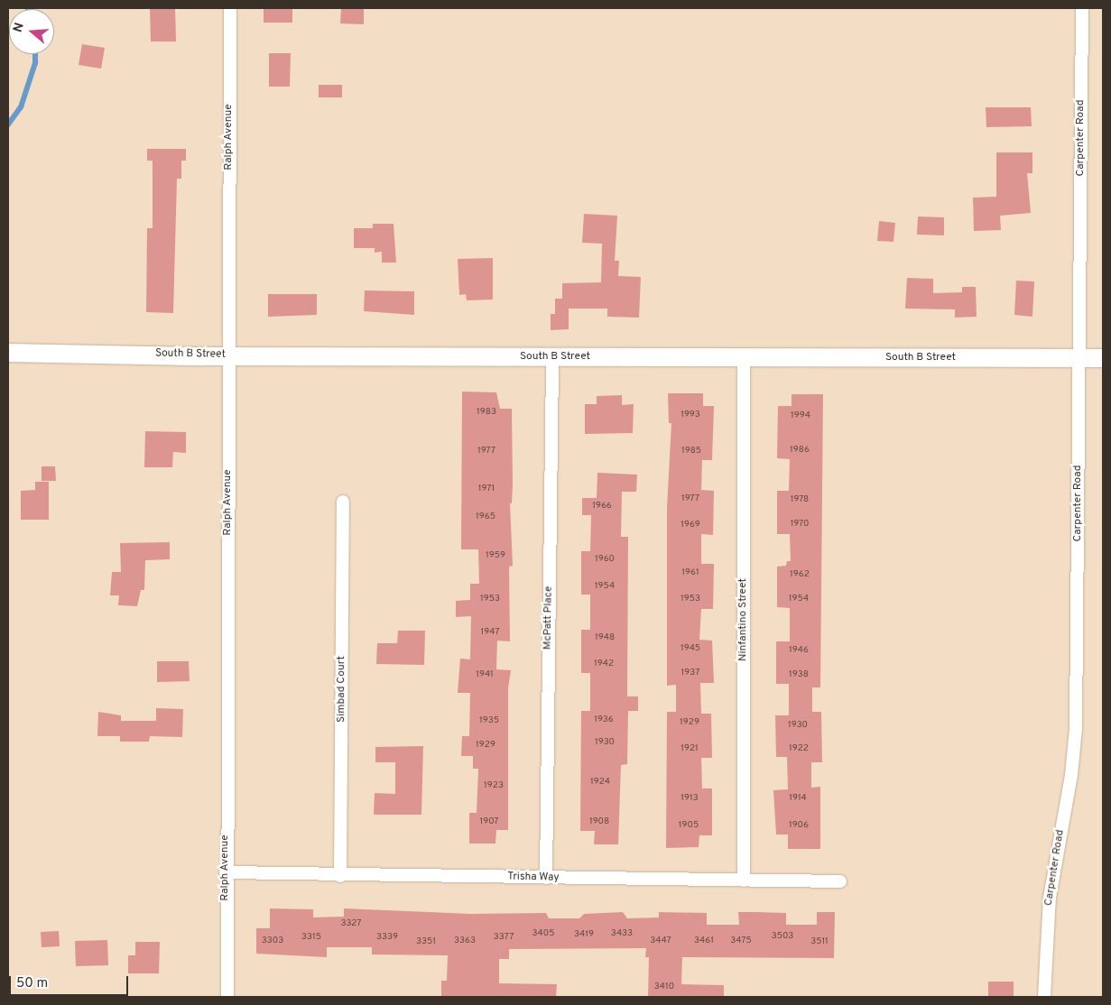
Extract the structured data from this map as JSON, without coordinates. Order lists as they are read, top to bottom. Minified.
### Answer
{"streets":{"street":["Ralph Avenue","Carpenter Road","South B Street","McPatt Place","Ninfantino Street","Simbad Court","Trisha Way"]},"crossings":[["Ralph Avenue","South B Street"],["Ralph Avenue","Trisha Way"],["Carpenter Road","South B Street"],["South B Street","McPatt Place"],["South B Street","Ninfantino Street"],["McPatt Place","Trisha Way"],["Ninfantino Street","Trisha Way"],["Simbad Court","Trisha Way"]],"house_numbers":["1983","1993","1994","1986","1977","1985","1971","1977","1978","1966","1965","1970","1969","1959","1960","1961","1962","1954","1953","1953","1954","1947","1948","1945","1946","1942","1937","1941","1938","1936","1935","1929","1930","1930","1929","1921","1922","1924","1923","1913","1914","1907","1908","1905","1906","3327","3405","3433","3419","3503","3315","3339","3377","3303","3363","3447","3461","3475","3351","3511","3410"],"scale_bar":"50 m","north":"left"}
